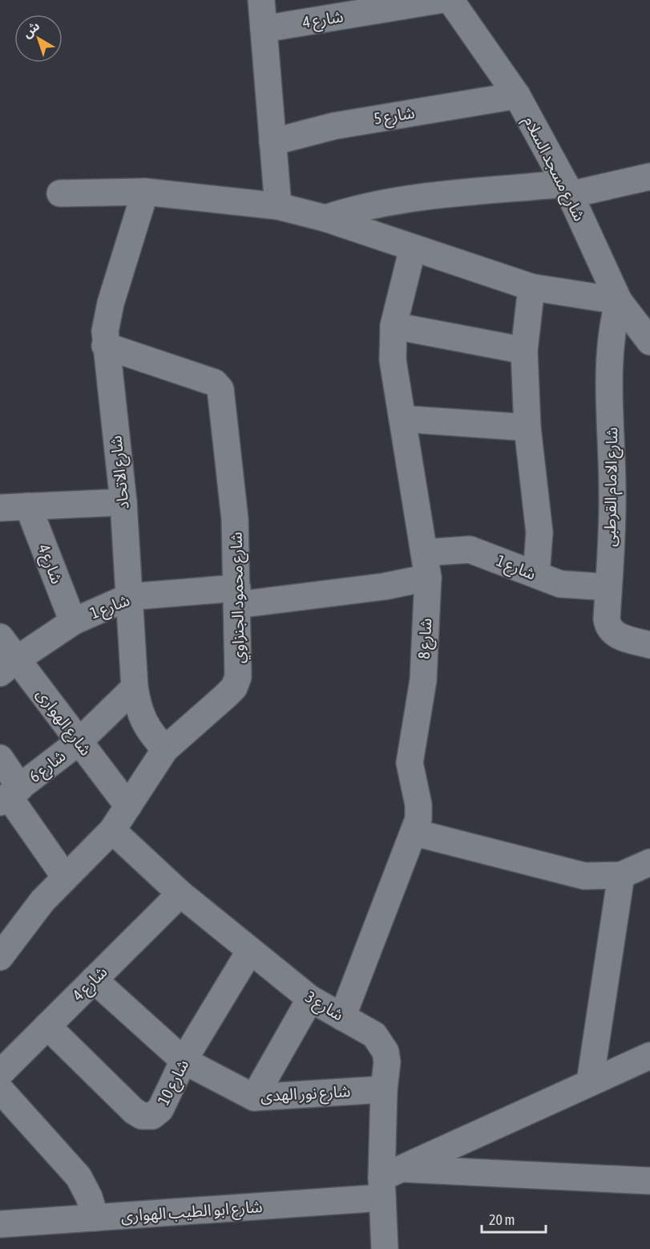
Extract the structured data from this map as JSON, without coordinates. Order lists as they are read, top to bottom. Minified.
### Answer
{"streets":{"street":["شارع 4","شارع 5","شارع مسجد السلام","شارع الاتحاد","شارع الامام القرطبى","شارع 1","شارع محمود الجنزاوي","شارع 8","شارع الهوارى","شارع 6","شارع 3","شارع 10","شارع نور الهدى","شارع ابو الطيب الهوارى"]},"crossings":[["شارع 4","شارع 1"],["شارع 4","شارع 3"],["شارع 4","شارع 10"],["شارع 4","شارع نور الهدى"],["شارع 5","شارع مسجد السلام"],["شارع مسجد السلام","شارع الامام القرطبى"],["شارع الاتحاد","شارع 1"],["شارع الاتحاد","شارع محمود الجنزاوي"],["شارع الاتحاد","شارع 6"],["شارع الامام القرطبى","شارع 1"],["شارع 1","شارع محمود الجنزاوي"],["شارع 1","شارع 8"],["شارع 1","شارع الهوارى"],["شارع محمود الجنزاوي","شارع الهوارى"],["شارع محمود الجنزاوي","شارع 3"],["شارع 8","شارع 3"],["شارع الهوارى","شارع 6"],["شارع 3","شارع 10"],["شارع 3","شارع نور الهدى"],["شارع 3","شارع ابو الطيب الهوارى"],["شارع 10","شارع نور الهدى"]],"scale_bar":"20 m","north":"top left"}
